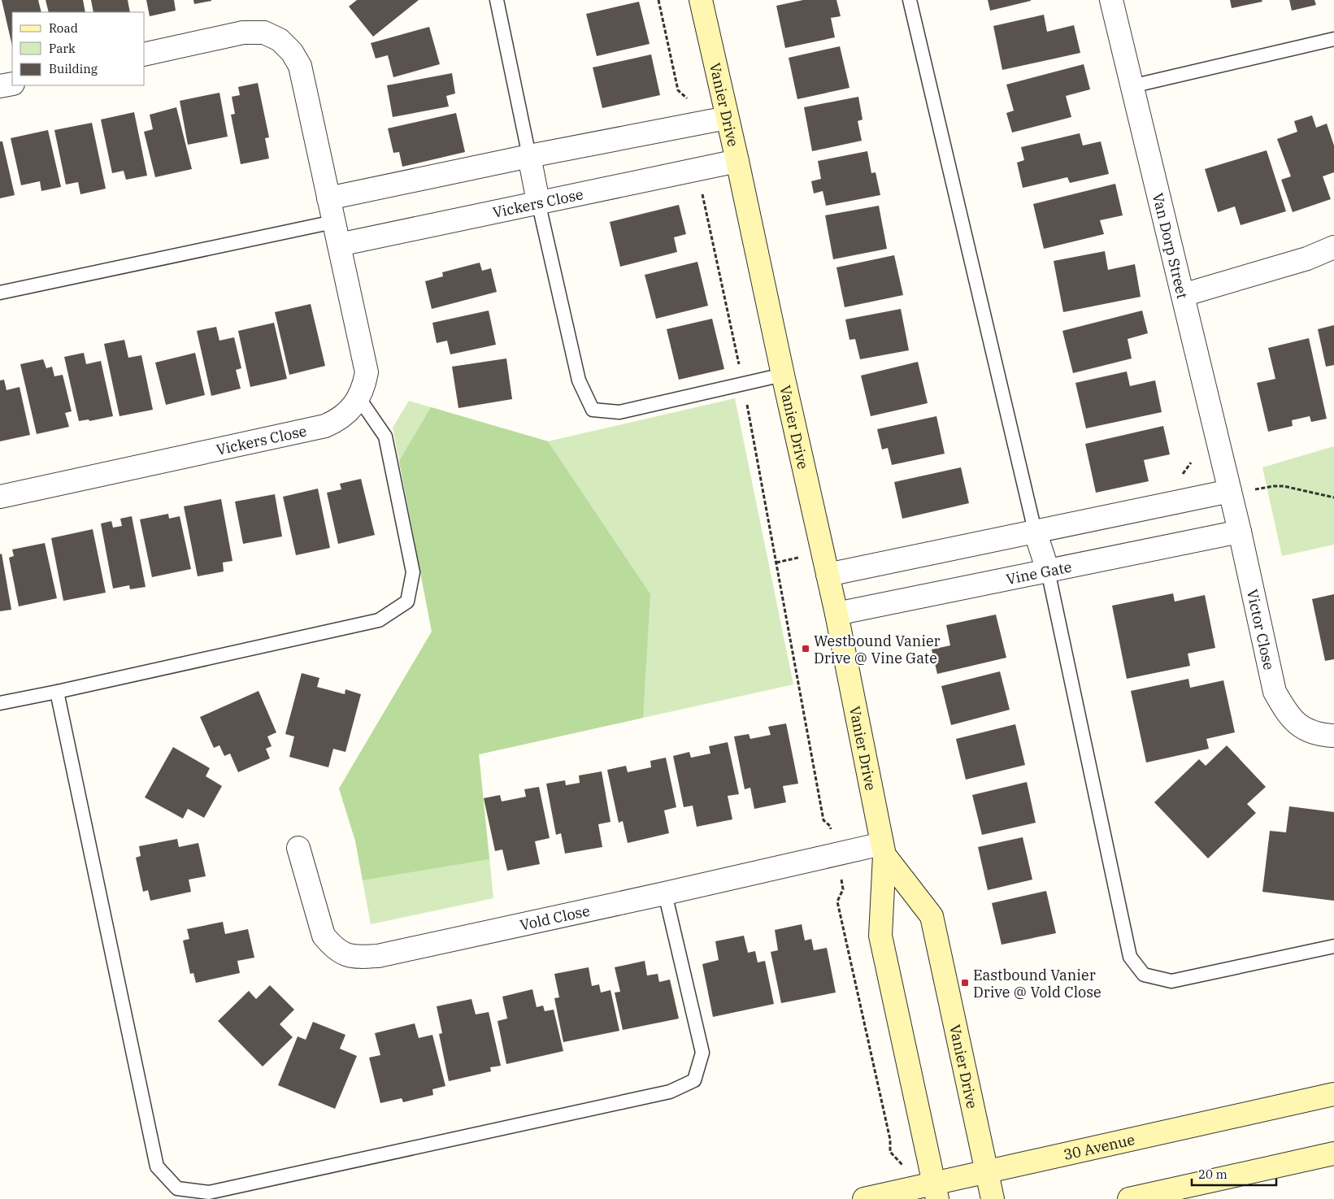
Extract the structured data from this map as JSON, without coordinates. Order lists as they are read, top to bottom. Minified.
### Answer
{"streets":{"street":["Vanier Drive","Vickers Close","Van Dorp Street","Vine Gate","Victor Close","Vold Close","30 Avenue"]},"crossings":[["Vanier Drive","Vickers Close"],["Vanier Drive","Vine Gate"],["Vanier Drive","Vold Close"],["Vanier Drive","30 Avenue"],["Van Dorp Street","Victor Close"],["Vine Gate","Victor Close"]],"places":{"transit":["Westbound Vanier Drive @ Vine Gate","Eastbound Vanier Drive @ Vold Close"]},"legend":["Road","Park","Building"],"scale_bar":"20 m"}
